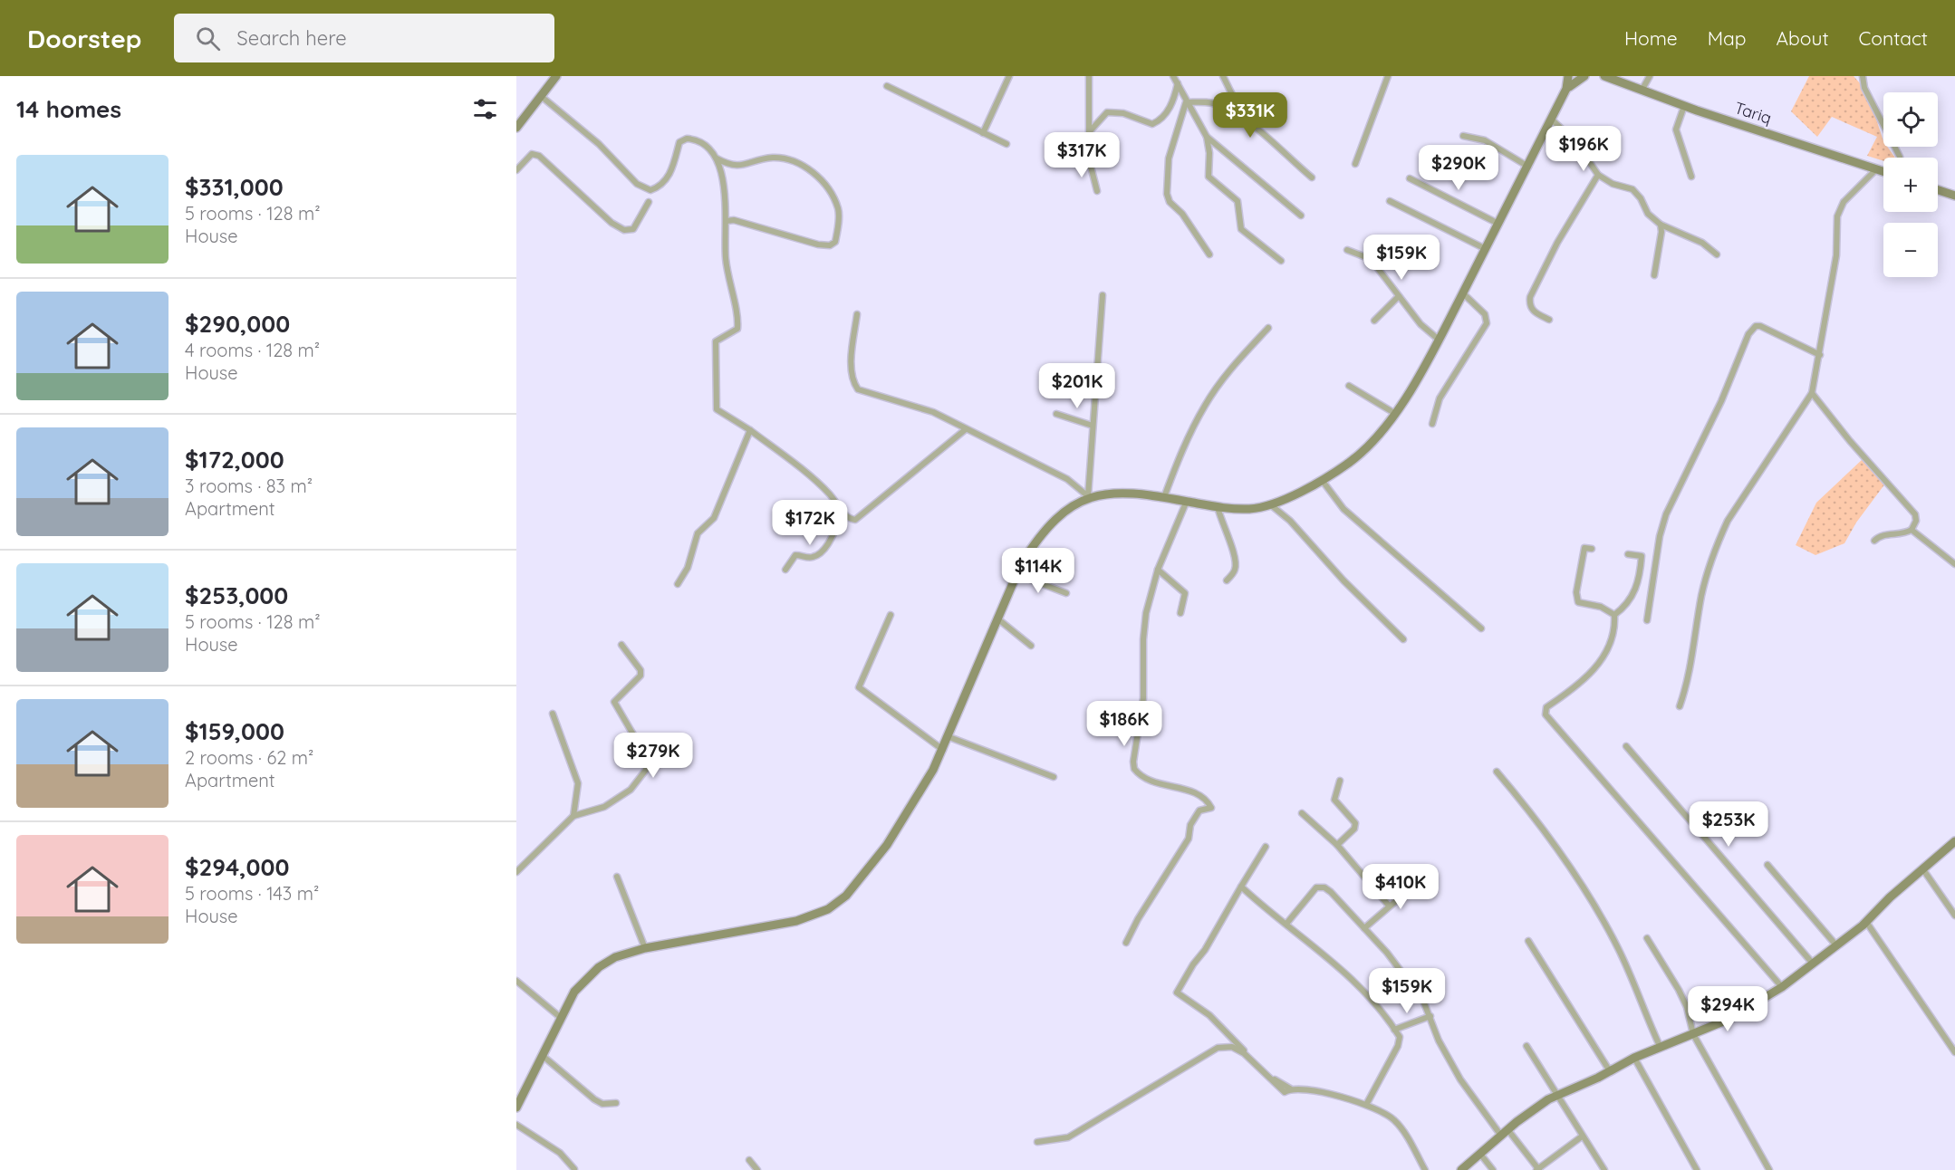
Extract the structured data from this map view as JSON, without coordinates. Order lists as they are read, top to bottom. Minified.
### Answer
{"streets":{"street":["Tariq"]},"page":{"header":"Doorstep","search":"Search here","nav":["Home","Map","About","Contact"],"heading":"14 homes","map_buttons":["+","−"],"price":["$331K","$196K","$317K","$290K","$159K","$201K","$172K","$114K","$186K","$279K","$253K","$410K","$159K","$294K"],"list":[{"name":"$331,000","note":"5 rooms · 128 m² · House"},{"name":"$290,000","note":"4 rooms · 128 m² · House"},{"name":"$172,000","note":"3 rooms · 83 m² · Apartment"},{"name":"$253,000","note":"5 rooms · 128 m² · House"},{"name":"$159,000","note":"2 rooms · 62 m² · Apartment"},{"name":"$294,000","note":"5 rooms · 143 m² · House"}]}}
